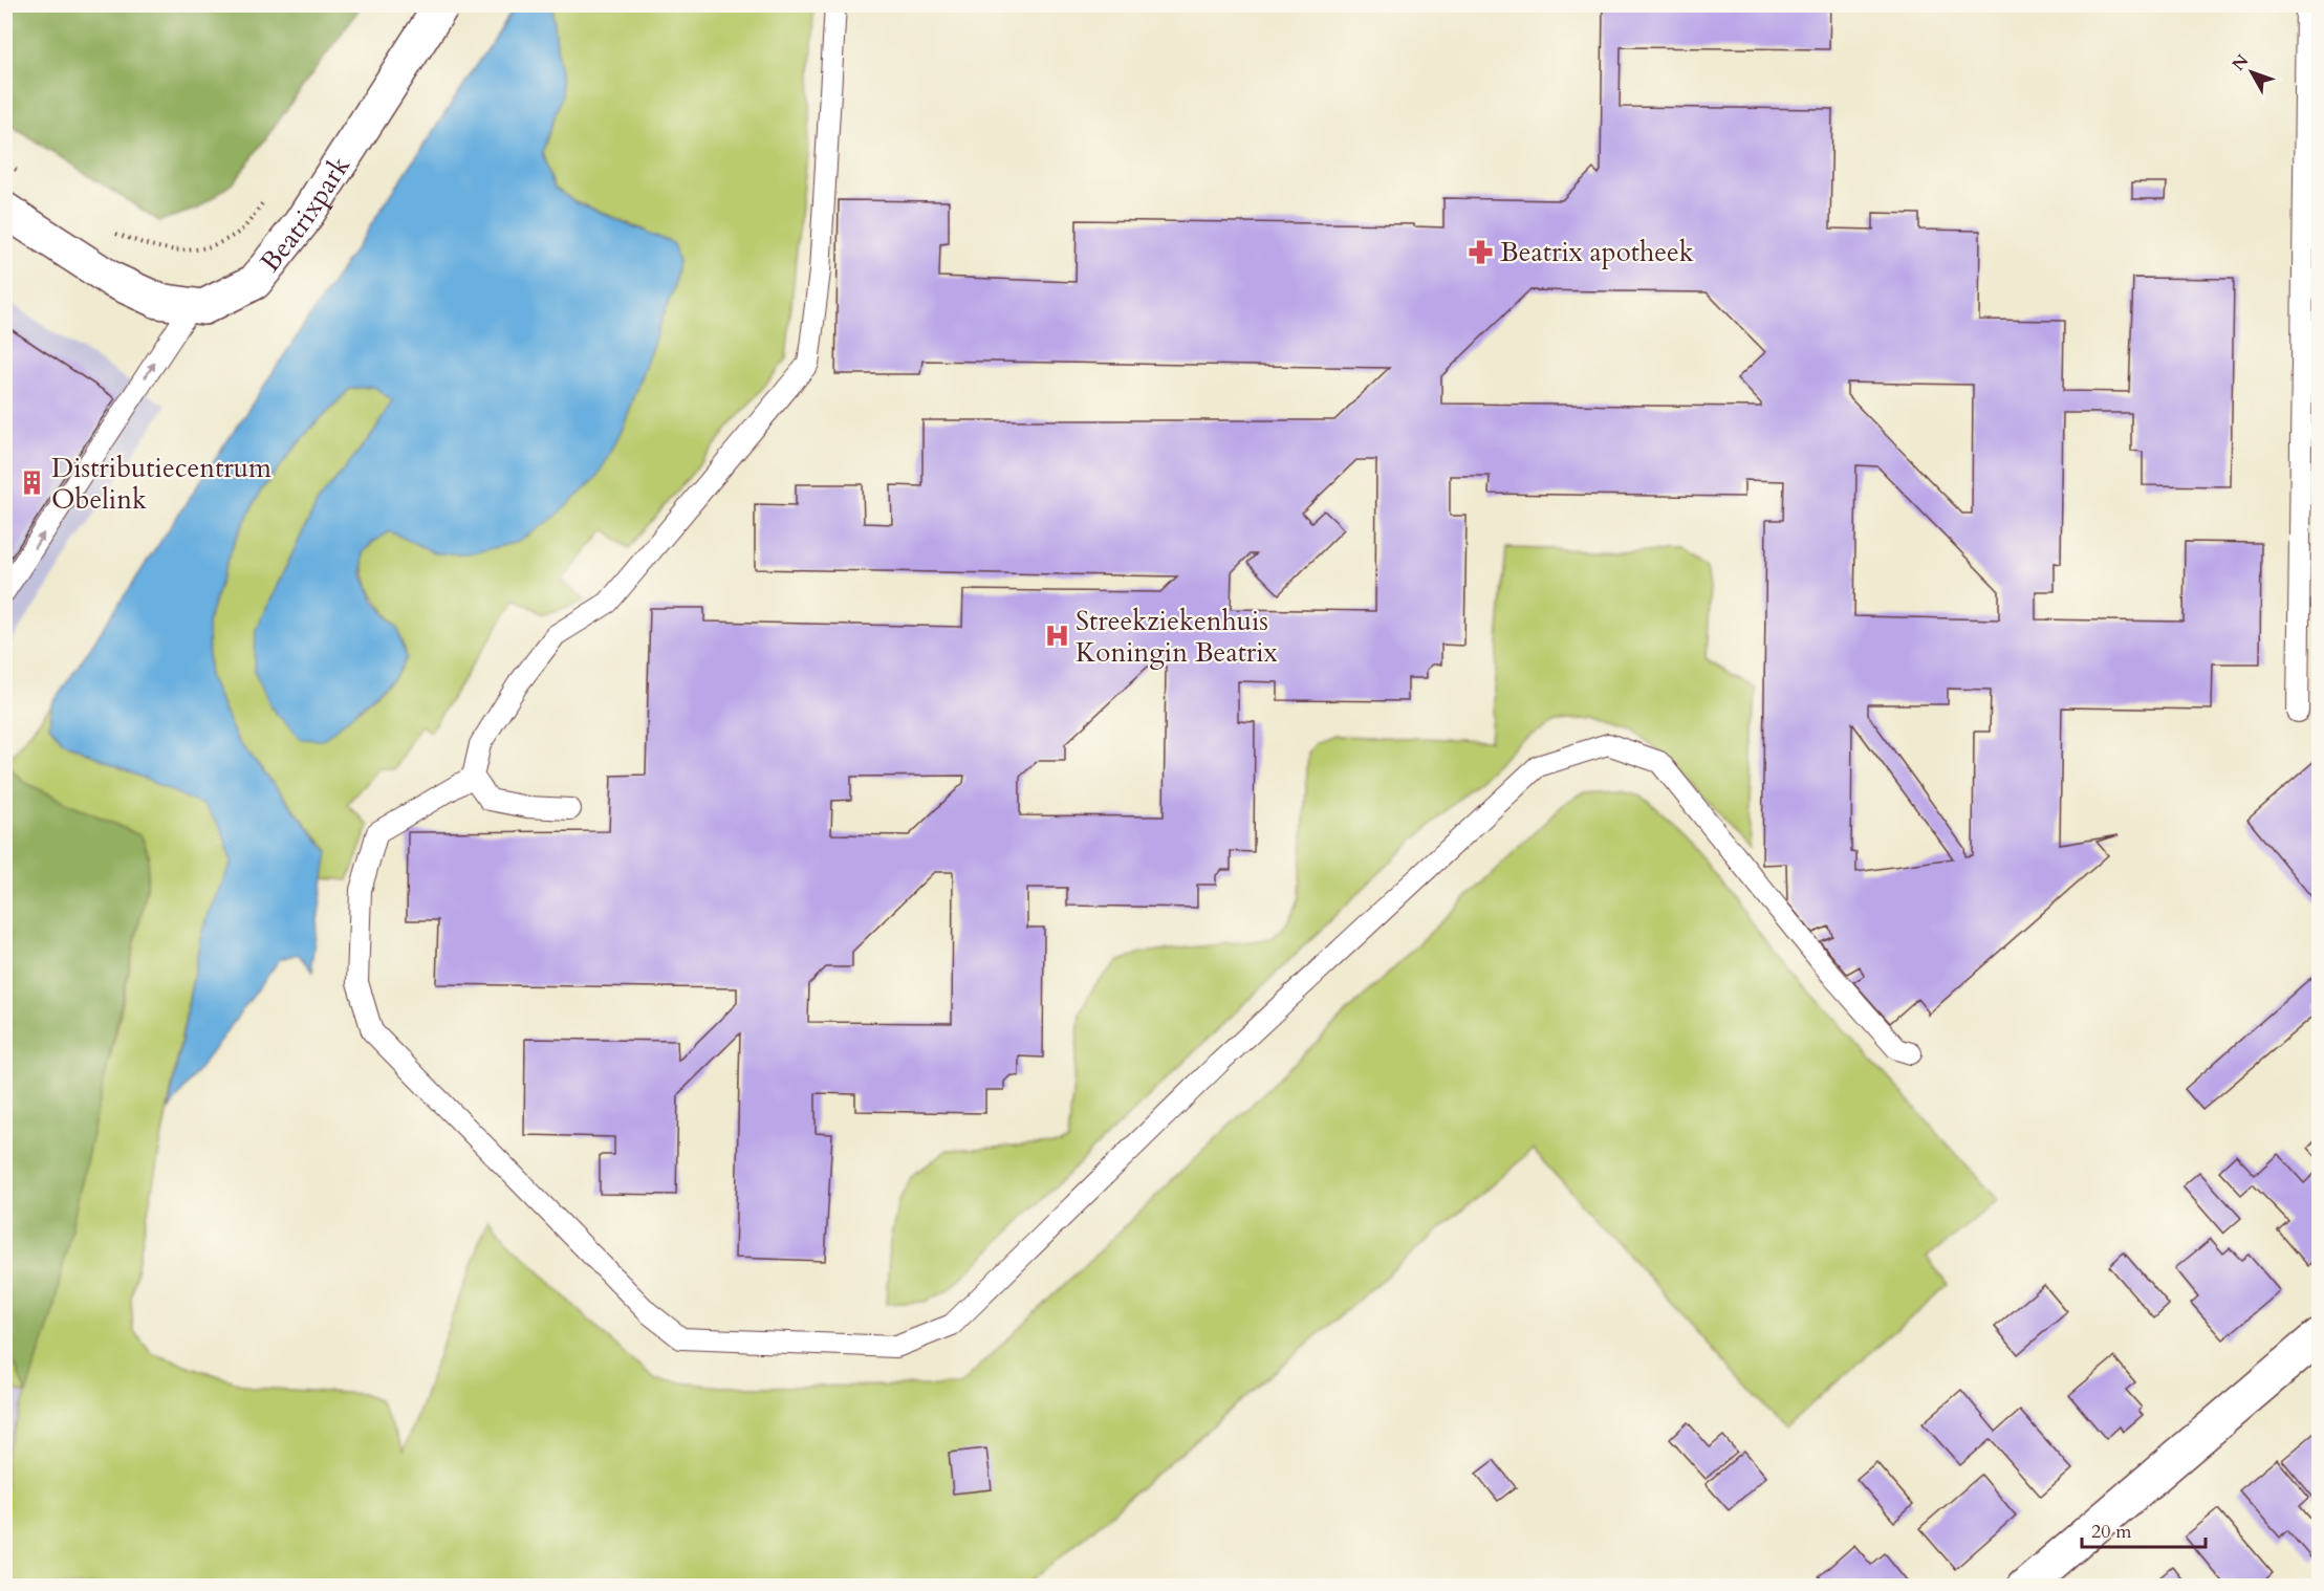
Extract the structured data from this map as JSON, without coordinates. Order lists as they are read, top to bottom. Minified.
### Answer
{"streets":{"street":["Beatrixpark"]},"places":{"pharmacy":["Beatrix apotheek"],"building":["Distributiecentrum Obelink"],"hospital":["Streekziekenhuis Koningin Beatrix"]},"scale_bar":"20 m","north":"top left"}
